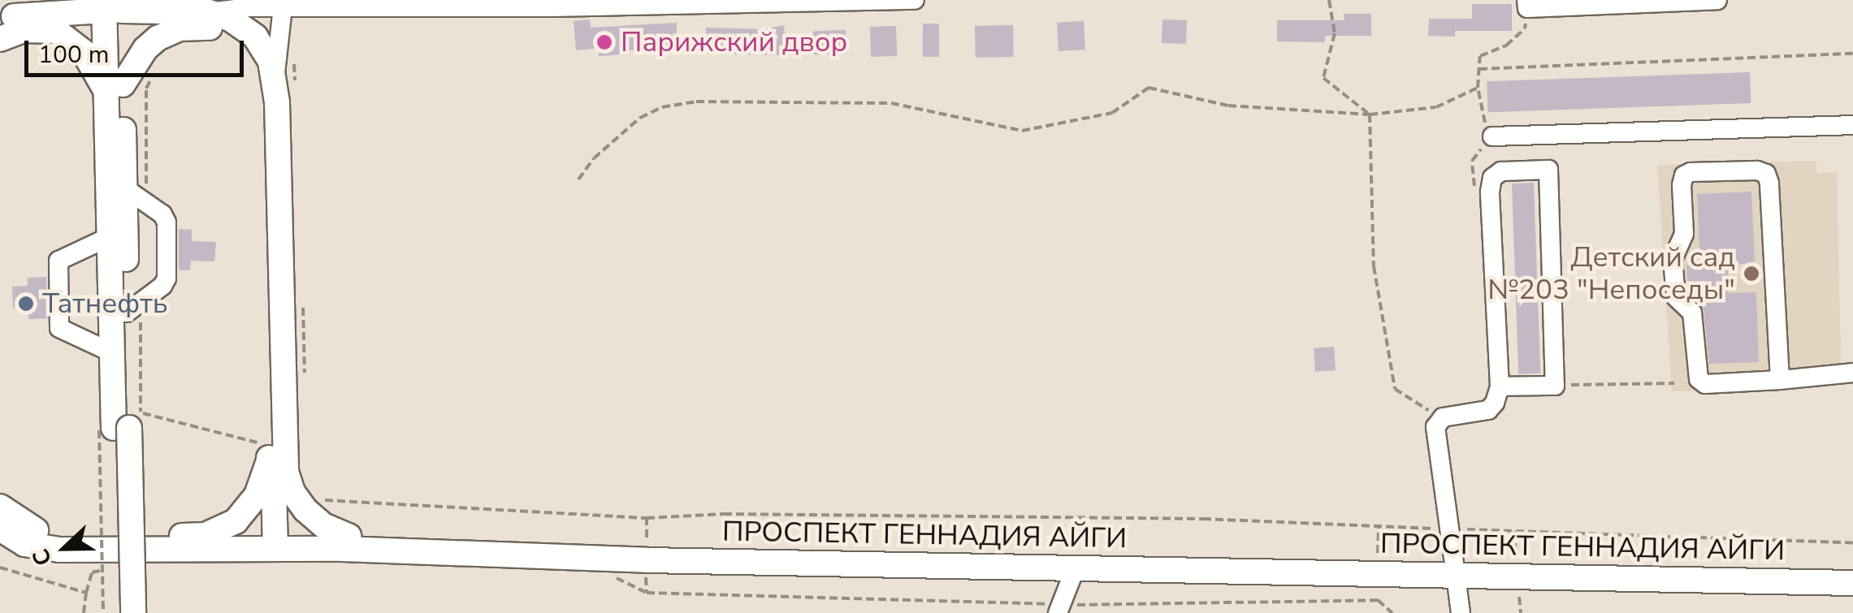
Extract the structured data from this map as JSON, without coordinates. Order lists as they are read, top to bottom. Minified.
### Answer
{"streets":{"main road":["ПРОСПЕКТ ГЕННАДИЯ АЙГИ"]},"places":["Парижский двор","Детский сад №203 \"Непоседы\"","Татнефть"],"scale_bar":"100 m","north":"left"}
